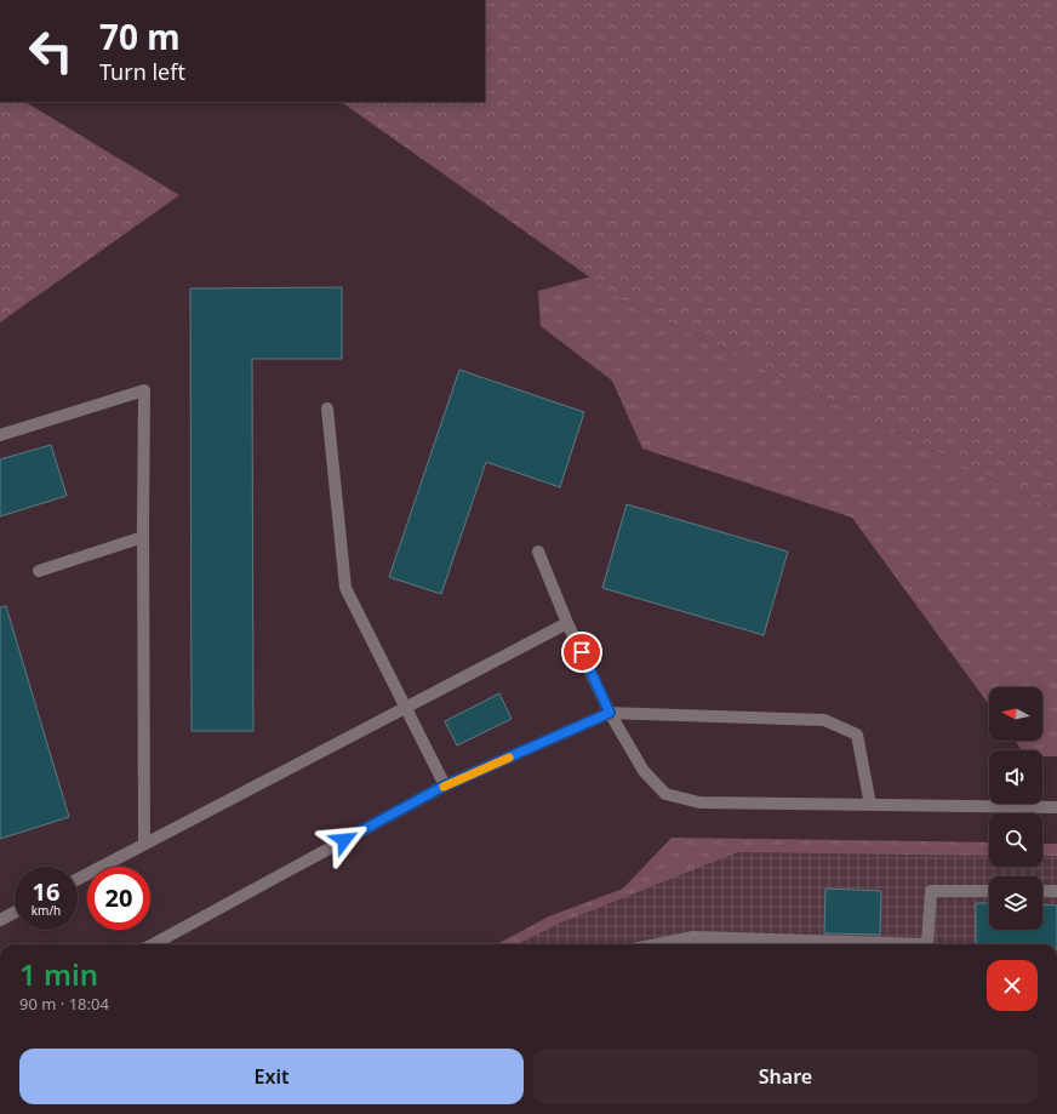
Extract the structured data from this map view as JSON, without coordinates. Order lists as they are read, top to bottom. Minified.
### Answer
{"north":"left","page":{"turn":["70 m","Turn left"],"speed":"16 km/h","limit":"20","heading":["1 min","90 m · 18:04"],"buttons":["Exit","Share"]}}
